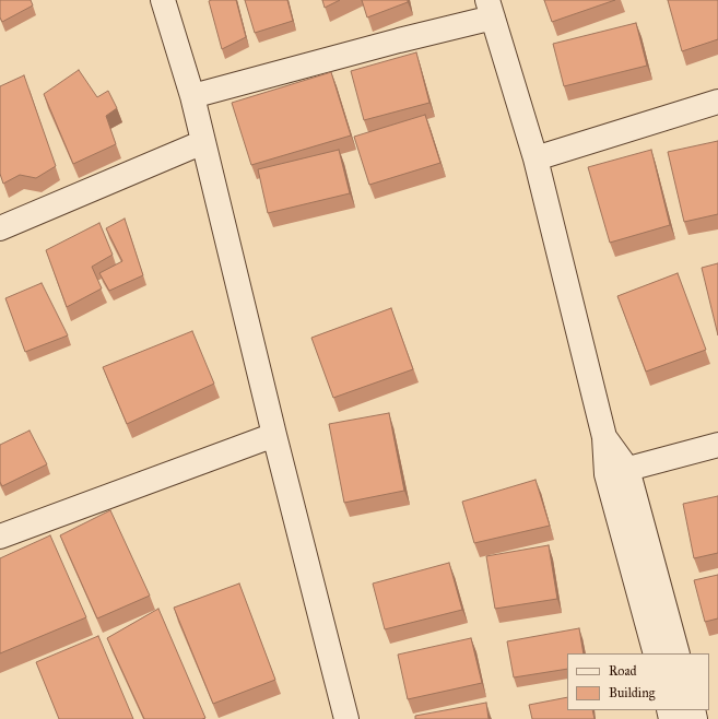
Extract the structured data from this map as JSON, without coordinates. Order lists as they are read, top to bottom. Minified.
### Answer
{"legend":["Road","Building"]}
